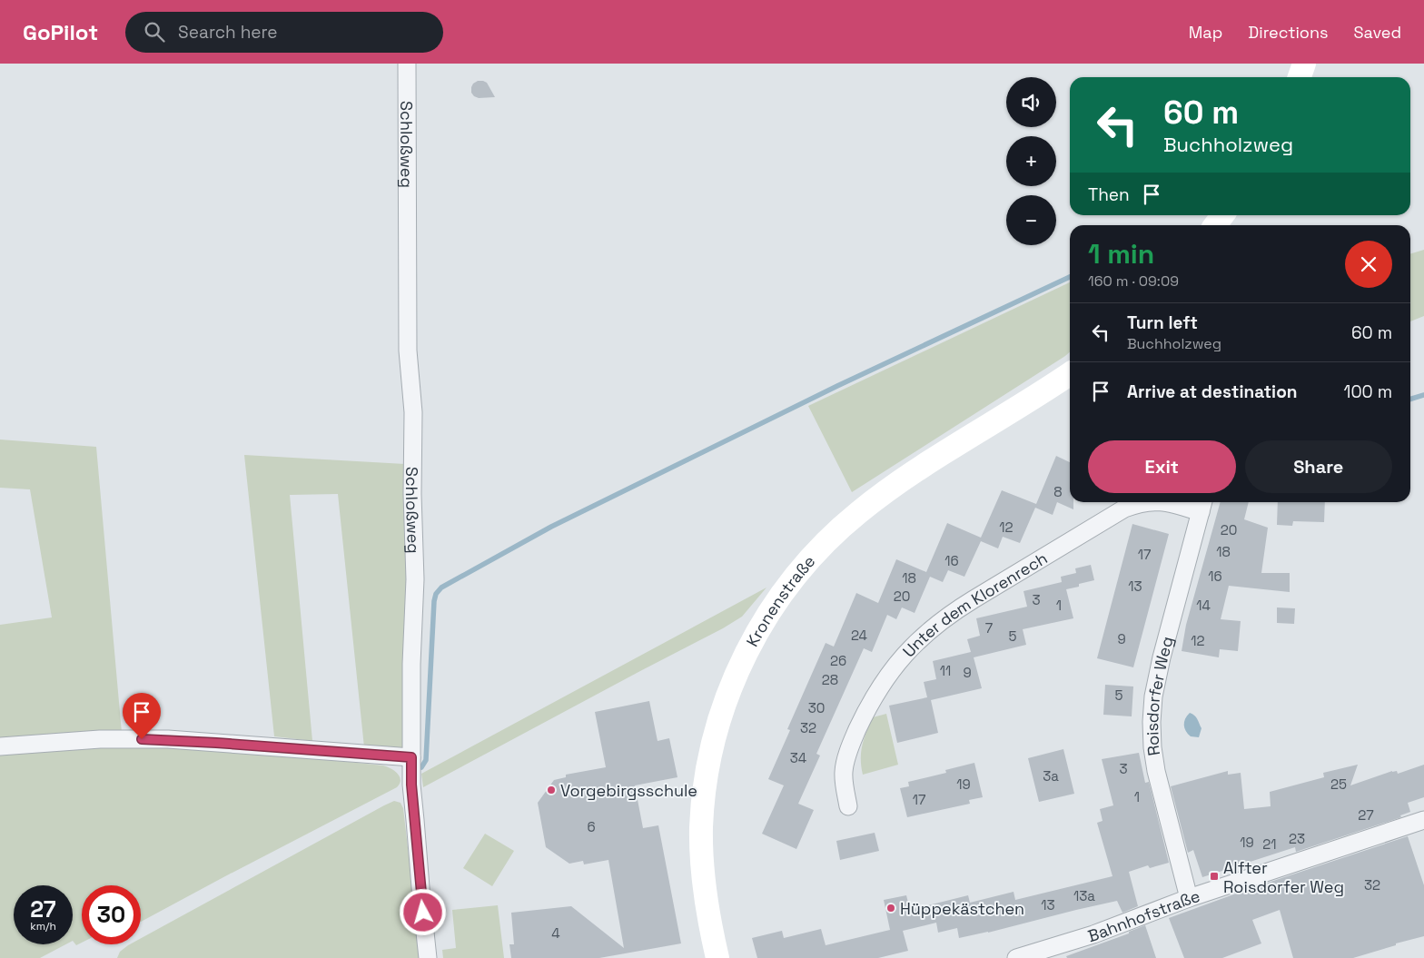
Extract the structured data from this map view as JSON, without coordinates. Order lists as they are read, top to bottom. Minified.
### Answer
{"streets":{"street":["Schloßweg","Kronenstraße","Unter dem Klorenrech","Roisdorfer Weg","Bahnhofstraße"]},"crossings":[["Unter dem Klorenrech","Roisdorfer Weg"],["Roisdorfer Weg","Bahnhofstraße"]],"places":{"other":["Vorgebirgsschule","Hüppekästchen"],"transit":["Alfter Roisdorfer Weg"]},"house_numbers":["8","12","20","18","17","16","16","18","13","20","3","1","14","7","24","5","9","12","26","11","9","28","5","30","32","34","3","3a","19","25","1","17","27","6","23","19","21","32","13a","13","4"],"page":{"header":"GoPilot","search":"Search here","nav":["Map","Directions","Saved"],"map_buttons":["+","−"],"turn":["60 m","Buchholzweg"],"then":"Then","heading":["1 min","160 m · 09:09"],"list":[{"name":"Turn left","note":"Buchholzweg","value":"60 m"},{"name":"Arrive at destination","value":"100 m"}],"buttons":["Exit","Share"],"speed":"27 km/h","limit":"30"}}
